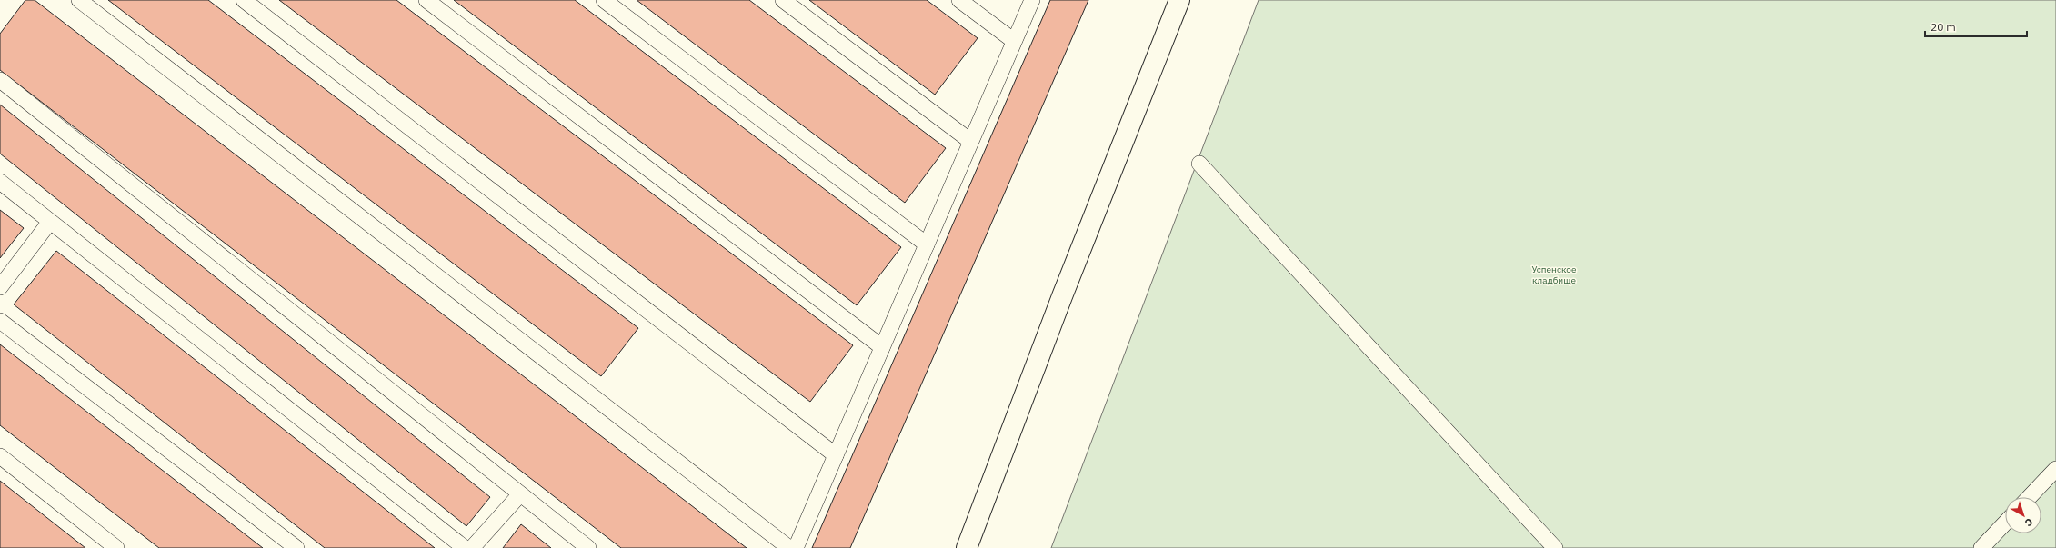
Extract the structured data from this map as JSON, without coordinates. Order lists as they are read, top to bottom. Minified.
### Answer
{"parks":["Успенское кладбище"],"scale_bar":"20 m","north":"bottom right"}
